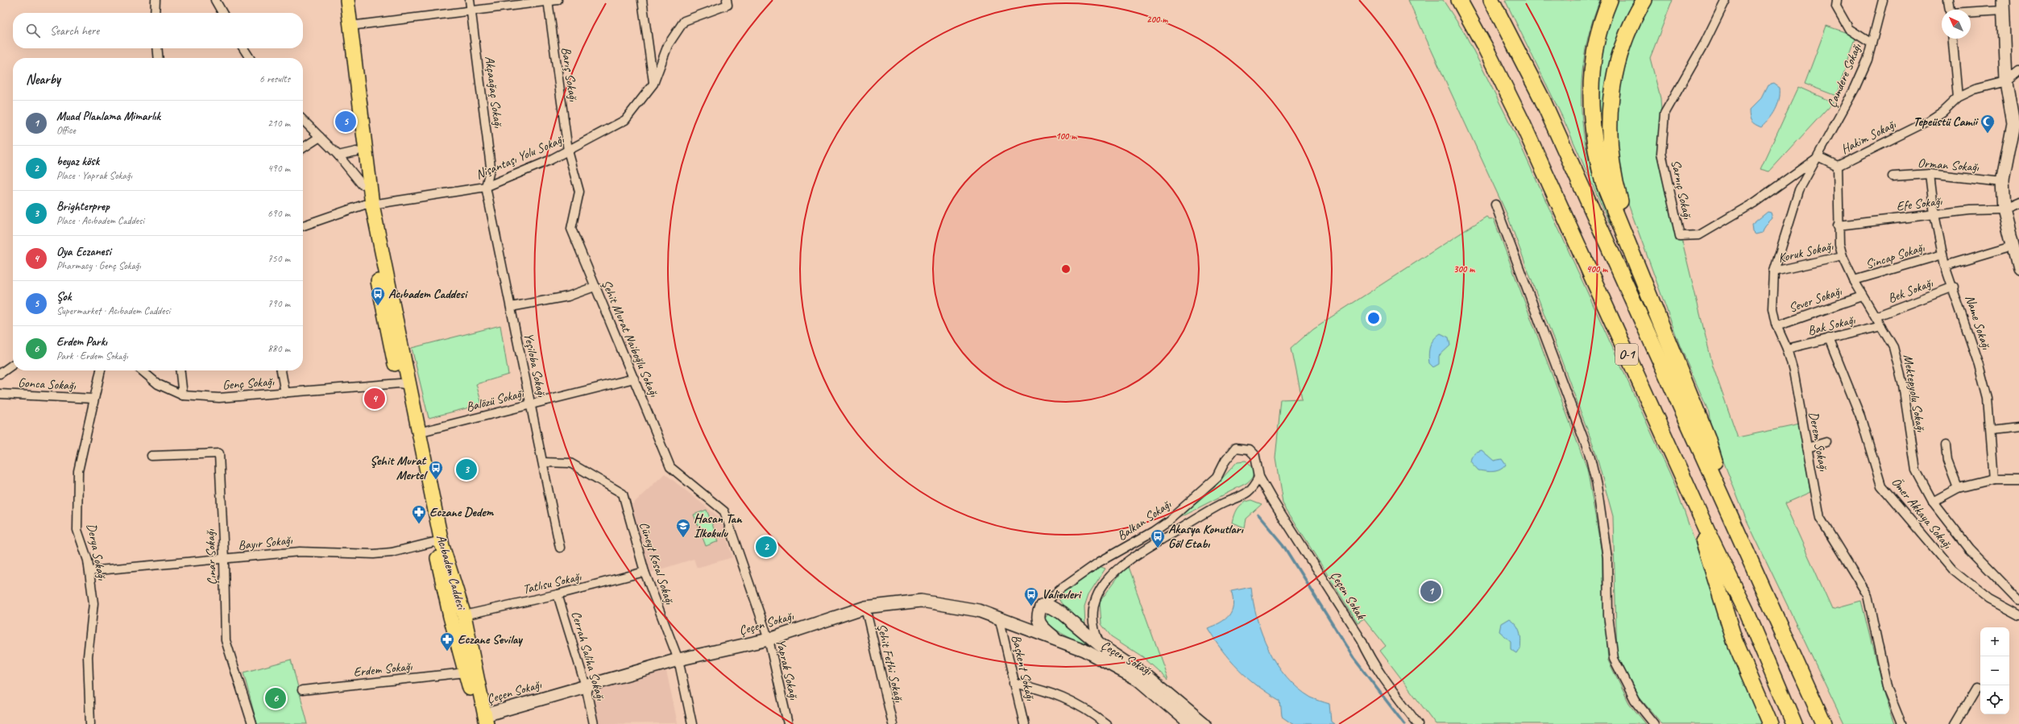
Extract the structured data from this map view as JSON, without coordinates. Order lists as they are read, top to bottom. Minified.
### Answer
{"streets":{"highway":["O-1"],"main road":["Acıbadem Caddesi","Çeçen Sokağı"],"street":["Barış Sokağı","Çamdere Sokağı","Akçaağaç Sokağı","Hakim Sokağı","Nişantaşı Yolu Sokağı","Orman Sokağı","Sarnıç Sokağı","Efe Sokağı","Koruk Sokağı","Sincap Sokağı","Bek Sokağı","Sever Sokağı","Name Sokağı","Bak Sokağı","Şehit Murat Naiboğlu Sokağı","Yeşiloba Sokağı","Genç Sokağı","Gonca Sokağı","Mektepyolu Sokağı","Balözü Sokağı","Derem Sokağı","Ömer Akkaya Sokağı","Balkan Sokağı","Bayır Sokağı","Derya Sokağı","Çınar Sokağı","Cüneyt Kosal Sokağı","Tatlısu Sokağı","Çeçen Sokak","Cerrah Saliha Sokağı","Şehit Fethi Sokağı","Başkent Sokağı","Erdem Sokağı","Yaprak Sokağı"]},"crossings":[["Barış Sokağı","Nişantaşı Yolu Sokağı"],["Barış Sokağı","Şehit Murat Naiboğlu Sokağı"],["Çamdere Sokağı","Hakim Sokağı"],["Çamdere Sokağı","Sarnıç Sokağı"],["Çamdere Sokağı","Derem Sokağı"],["Akçaağaç Sokağı","Nişantaşı Yolu Sokağı"],["Akçaağaç Sokağı","Yeşiloba Sokağı"],["Hakim Sokağı","Sarnıç Sokağı"],["Hakim Sokağı","Mektepyolu Sokağı"],["Hakim Sokağı","Derem Sokağı"],["Nişantaşı Yolu Sokağı","Şehit Murat Naiboğlu Sokağı"],["Nişantaşı Yolu Sokağı","Yeşiloba Sokağı"],["Nişantaşı Yolu Sokağı","Acıbadem Caddesi"],["Orman Sokağı","Name Sokağı"],["Sarnıç Sokağı","Derem Sokağı"],["Efe Sokağı","Name Sokağı"],["Efe Sokağı","Mektepyolu Sokağı"],["Koruk Sokağı","Mektepyolu Sokağı"],["Koruk Sokağı","Derem Sokağı"],["Sincap Sokağı","Name Sokağı"],["Sincap Sokağı","Mektepyolu Sokağı"],["Bek Sokağı","Name Sokağı"],["Bek Sokağı","Mektepyolu Sokağı"],["Sever Sokağı","Mektepyolu Sokağı"],["Sever Sokağı","Derem Sokağı"],["Bak Sokağı","Mektepyolu Sokağı"],["Bak Sokağı","Derem Sokağı"],["Bak Sokağı","Ömer Akkaya Sokağı"],["Şehit Murat Naiboğlu Sokağı","Balözü Sokağı"],["Şehit Murat Naiboğlu Sokağı","Yaprak Sokağı"],["Yeşiloba Sokağı","Balözü Sokağı"],["Yeşiloba Sokağı","Cüneyt Kosal Sokağı"],["Genç Sokağı","Acıbadem Caddesi"],["Gonca Sokağı","Derya Sokağı"],["Balözü Sokağı","Acıbadem Caddesi"],["Balkan Sokağı","Çeçen Sokak"],["Balkan Sokağı","Çeçen Sokağı"],["Bayır Sokağı","Derya Sokağı"],["Bayır Sokağı","Çınar Sokağı"],["Bayır Sokağı","Acıbadem Caddesi"],["Cüneyt Kosal Sokağı","Tatlısu Sokağı"],["Cüneyt Kosal Sokağı","Çeçen Sokağı"],["Acıbadem Caddesi","Tatlısu Sokağı"],["Acıbadem Caddesi","Çeçen Sokağı"],["Acıbadem Caddesi","Erdem Sokağı"],["Tatlısu Sokağı","Cerrah Saliha Sokağı"],["Çeçen Sokağı","Cerrah Saliha Sokağı"],["Çeçen Sokağı","Şehit Fethi Sokağı"],["Çeçen Sokağı","Başkent Sokağı"],["Çeçen Sokağı","Yaprak Sokağı"]],"places":{"mosque":["Tepeüstü Camii"],"bus stop":["Acıbadem Caddesi","Şehit Murat Mertel","Akasya Konutları Göl Etabı","Valievleri"],"pharmacy":["Eczane Dedem","Eczane Sevilay"],"school or university":["Hasan Tan İlkokulu"]},"north":"top left","page":{"search":"Search here","heading":["Nearby","6 results"],"list":[{"mark":"1","name":"Muad Planlama Mimarlık","note":"Office","value":"210 m"},{"mark":"2","name":"beyaz kösk","note":"Place · Yaprak Sokağı","value":"490 m"},{"mark":"3","name":"Brighterprep","note":"Place · Acıbadem Caddesi","value":"690 m"},{"mark":"4","name":"Oya Eczanesi","note":"Pharmacy · Genç Sokağı","value":"750 m"},{"mark":"5","name":"Şok","note":"Supermarket · Acıbadem Caddesi","value":"790 m"},{"mark":"6","name":"Erdem Parkı","note":"Park · Erdem Sokağı","value":"880 m"}],"pins":["5","4","3","2","1","6"],"map_buttons":["+","−"]},"rings":["200 m","100 m","300 m","400 m"]}
